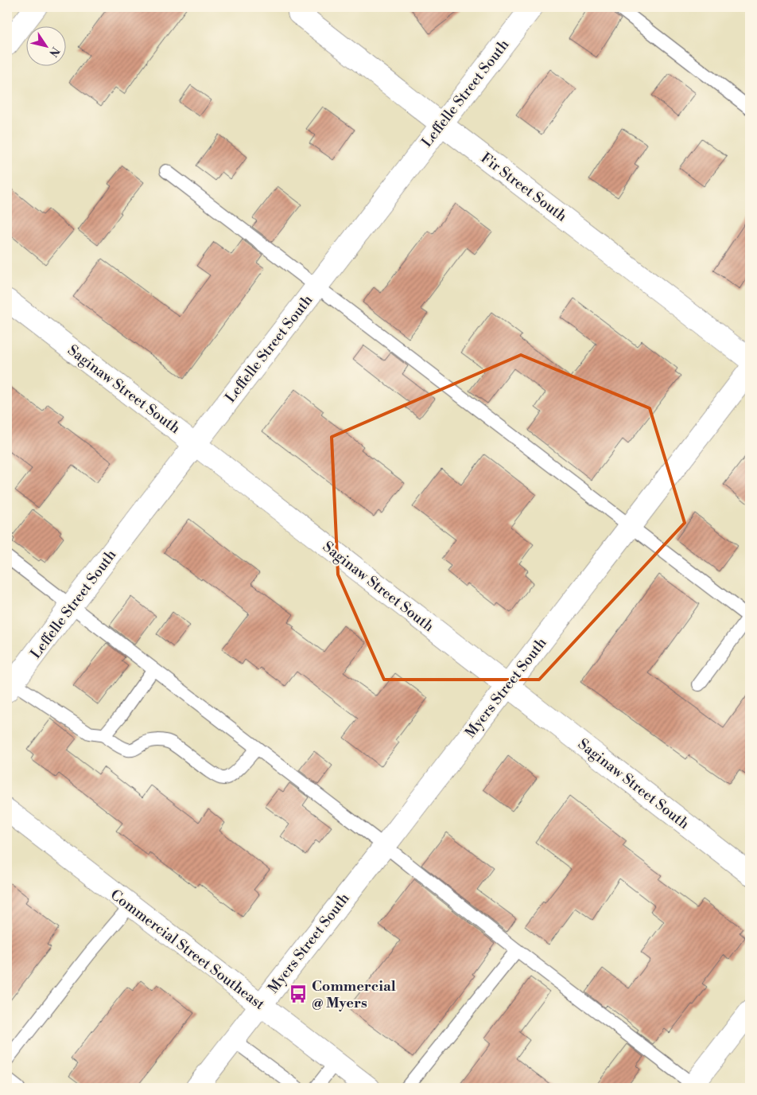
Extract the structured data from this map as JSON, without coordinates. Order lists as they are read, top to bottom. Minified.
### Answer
{"streets":{"street":["Leffelle Street South","Fir Street South","Saginaw Street South","Myers Street South","Commercial Street Southeast"]},"crossings":[["Leffelle Street South","Fir Street South"],["Leffelle Street South","Saginaw Street South"],["Saginaw Street South","Myers Street South"],["Myers Street South","Commercial Street Southeast"]],"places":{"bus stop":["Commercial @ Myers"]},"north":"bottom right"}
